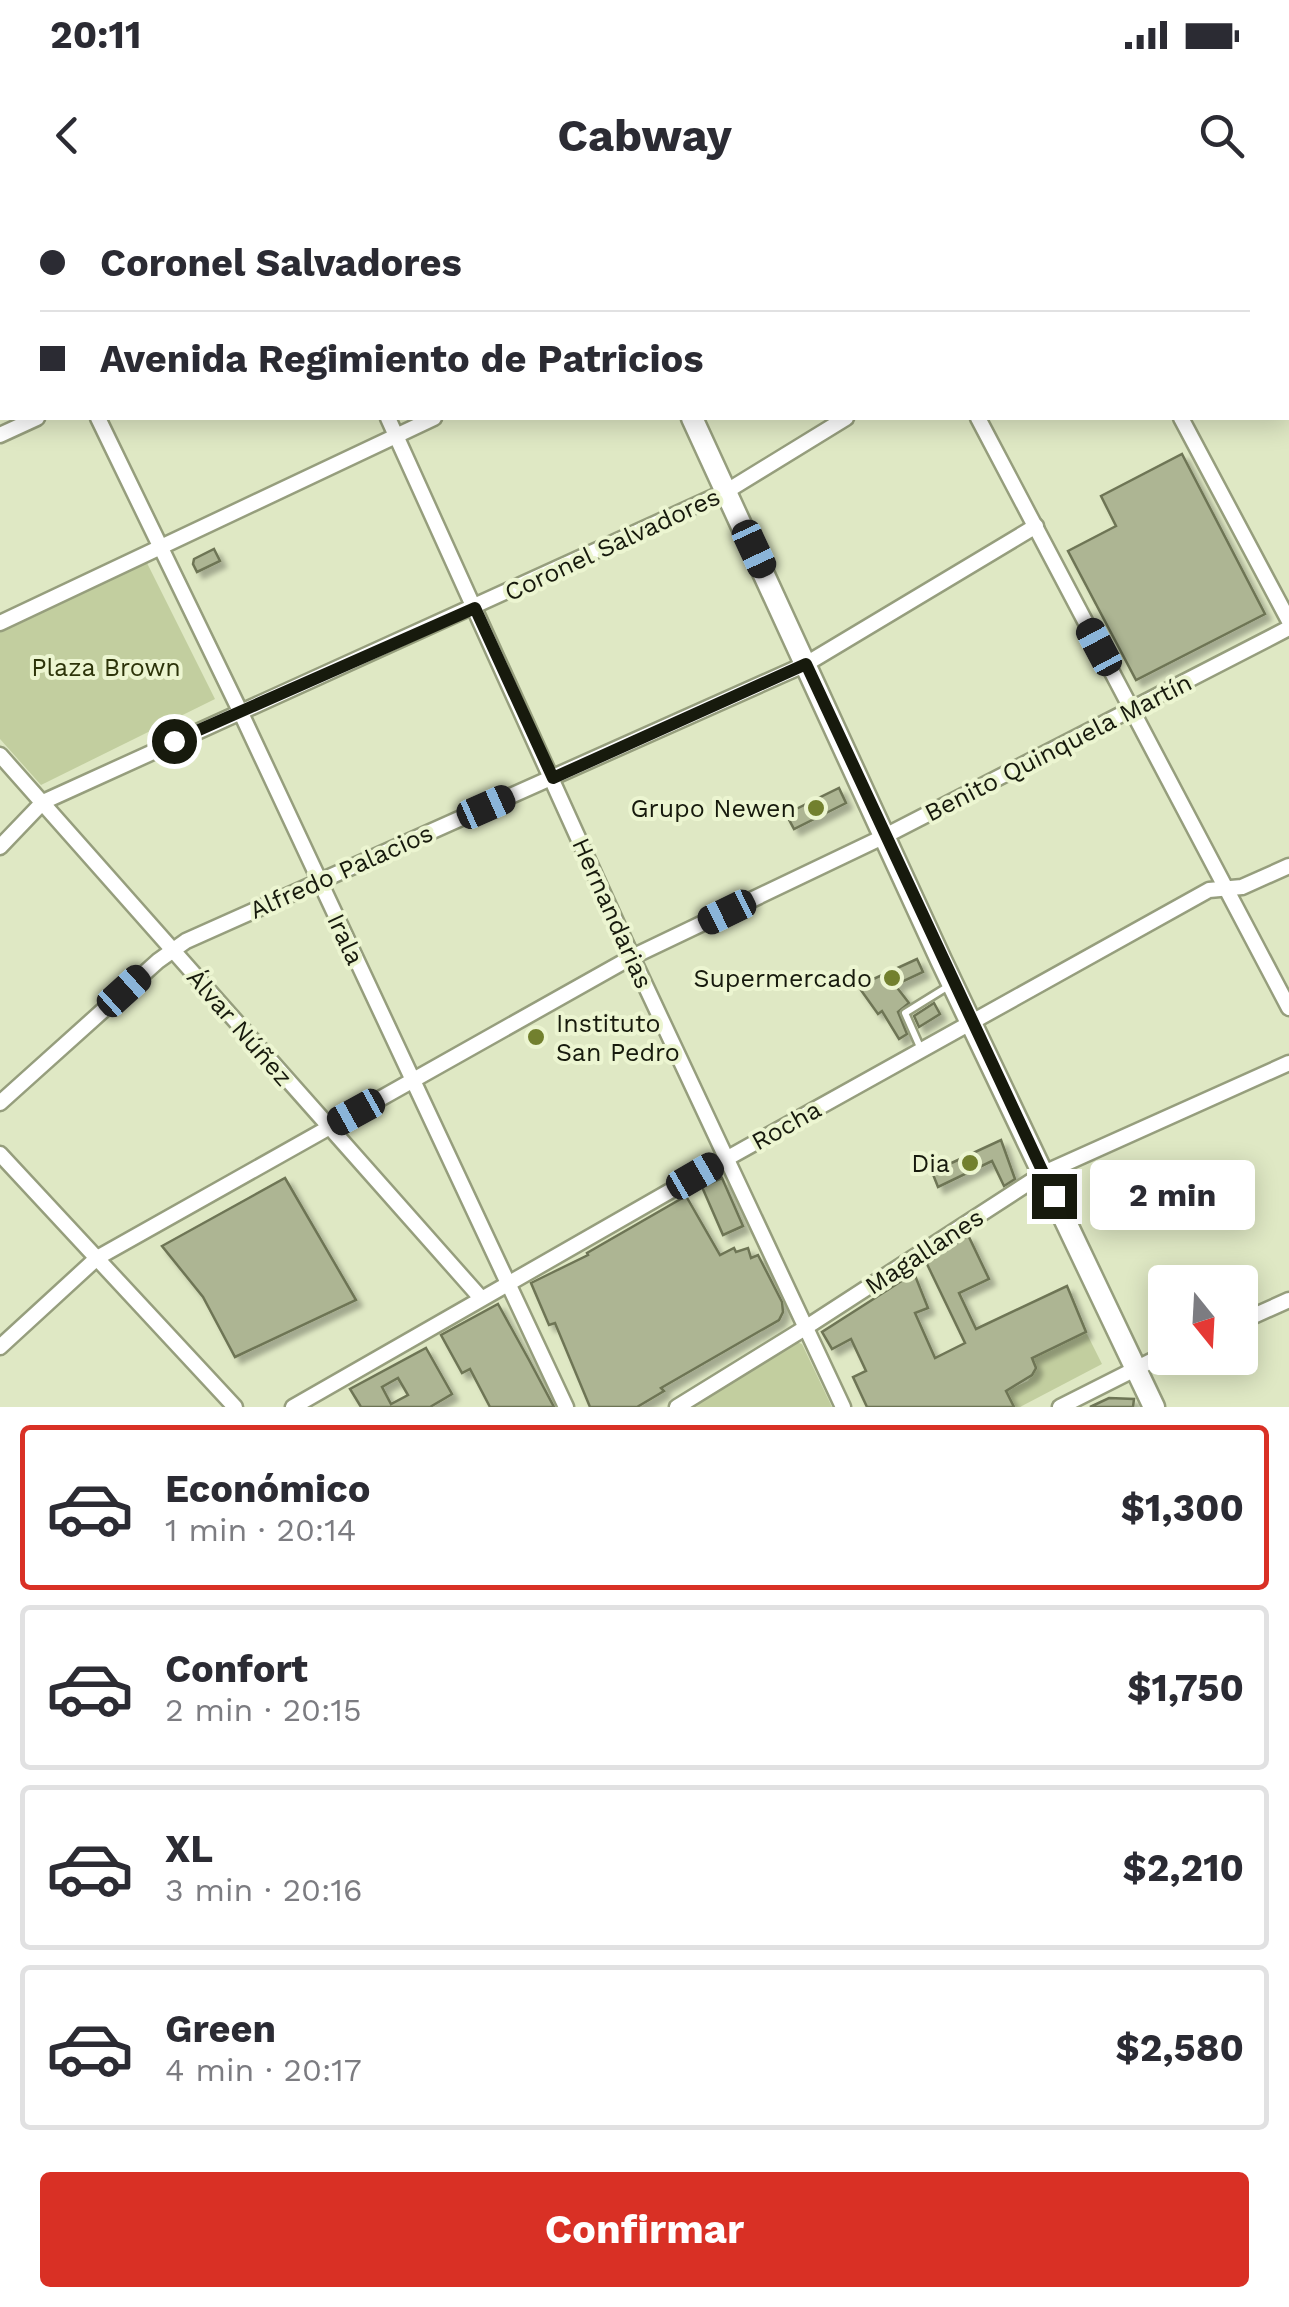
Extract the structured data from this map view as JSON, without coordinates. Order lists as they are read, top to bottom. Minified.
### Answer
{"streets":{"street":["Coronel Salvadores","Benito Quinquela Martín","Alfredo Palacios","Hernandarias","Irala","Álvar Núñez","Rocha","Magallanes"]},"crossings":[["Coronel Salvadores","Hernandarias"],["Coronel Salvadores","Irala"],["Coronel Salvadores","Álvar Núñez"],["Benito Quinquela Martín","Hernandarias"],["Benito Quinquela Martín","Irala"],["Benito Quinquela Martín","Álvar Núñez"],["Alfredo Palacios","Hernandarias"],["Alfredo Palacios","Irala"],["Alfredo Palacios","Álvar Núñez"],["Hernandarias","Rocha"],["Hernandarias","Magallanes"],["Irala","Rocha"],["Álvar Núñez","Rocha"]],"parks":["Plaza Brown"],"places":["Grupo Newen","Supermercado","Instituto San Pedro","Dia"],"north":"bottom","page":{"status":"20:11","header":"Cabway","banner":["Coronel Salvadores","Avenida Regimiento de Patricios"],"bubble":"2 min","list":[{"name":"Económico","note":"1 min · 20:14","value":"$1,300"},{"name":"Confort","note":"2 min · 20:15","value":"$1,750"},{"name":"XL","note":"3 min · 20:16","value":"$2,210"},{"name":"Green","note":"4 min · 20:17","value":"$2,580"}],"buttons":"Confirmar"}}
